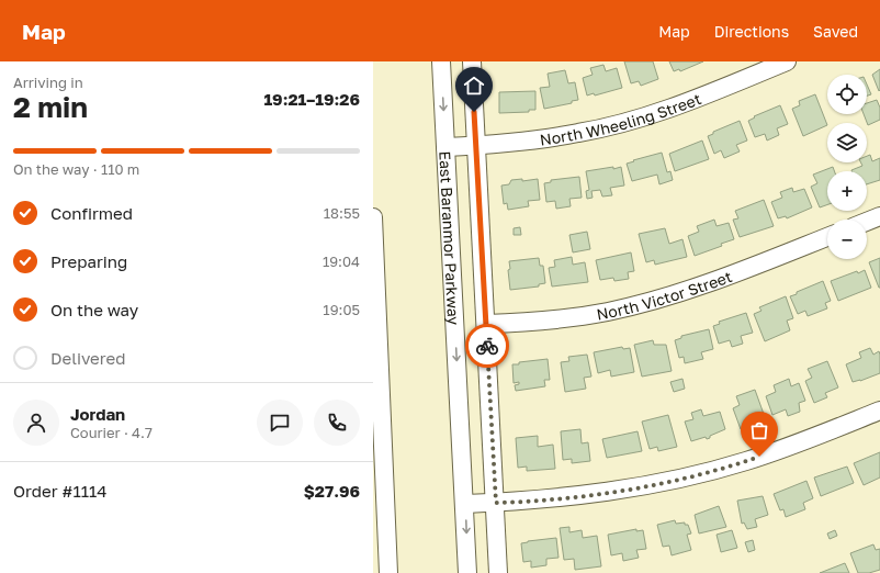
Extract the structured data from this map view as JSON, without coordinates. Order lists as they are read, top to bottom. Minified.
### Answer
{"streets":{"street":["North Wheeling Street","East Baranmor Parkway","North Victor Street"]},"crossings":[["North Wheeling Street","East Baranmor Parkway"],["East Baranmor Parkway","North Victor Street"]],"page":{"header":"Map","nav":["Map","Directions","Saved"],"heading":["2 min","Arriving in","19:21–19:26"],"panel":["Jordan","Courier · 4.7","Order #1114","$27.96"],"map_buttons":["+","−"],"bar":"On the way · 110 m","list":[["Confirmed","18:55"],["Preparing","19:04"],["On the way","19:05"],"Delivered"]}}
